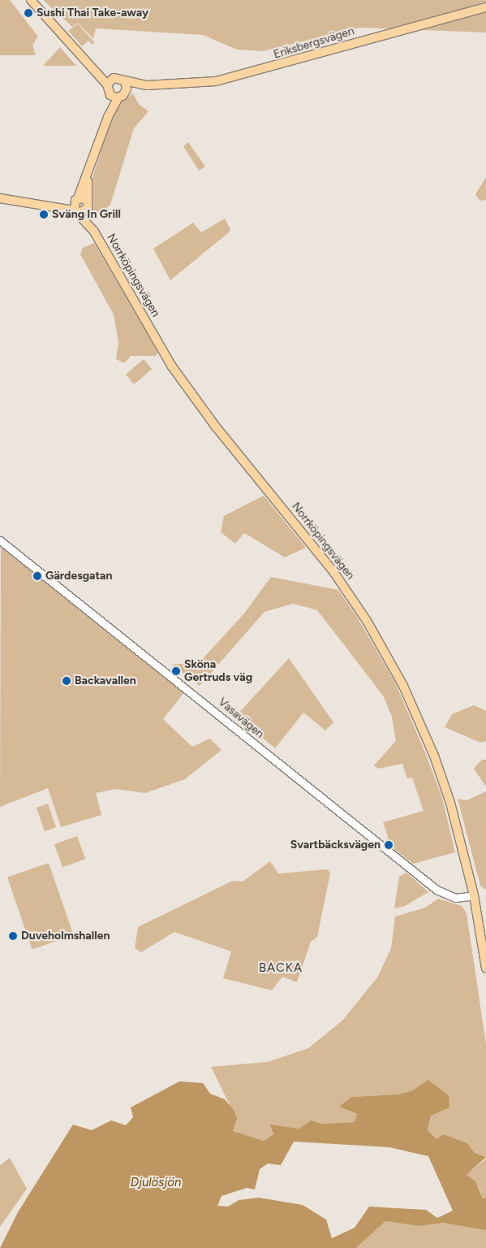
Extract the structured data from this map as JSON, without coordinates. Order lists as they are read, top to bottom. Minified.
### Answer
{"streets":{"main road":["Eriksbergsvägen","Norrköpingsvägen"],"street":["Vasavägen"]},"crossings":[["Norrköpingsvägen","Vasavägen"]],"districts":["BACKA"],"water":["Djulösjön"],"places":["Sushi Thai Take-away","Sväng In Grill","Gärdesgatan","Sköna Gertruds väg","Backavallen","Svartbäcksvägen","Duveholmshallen"]}
